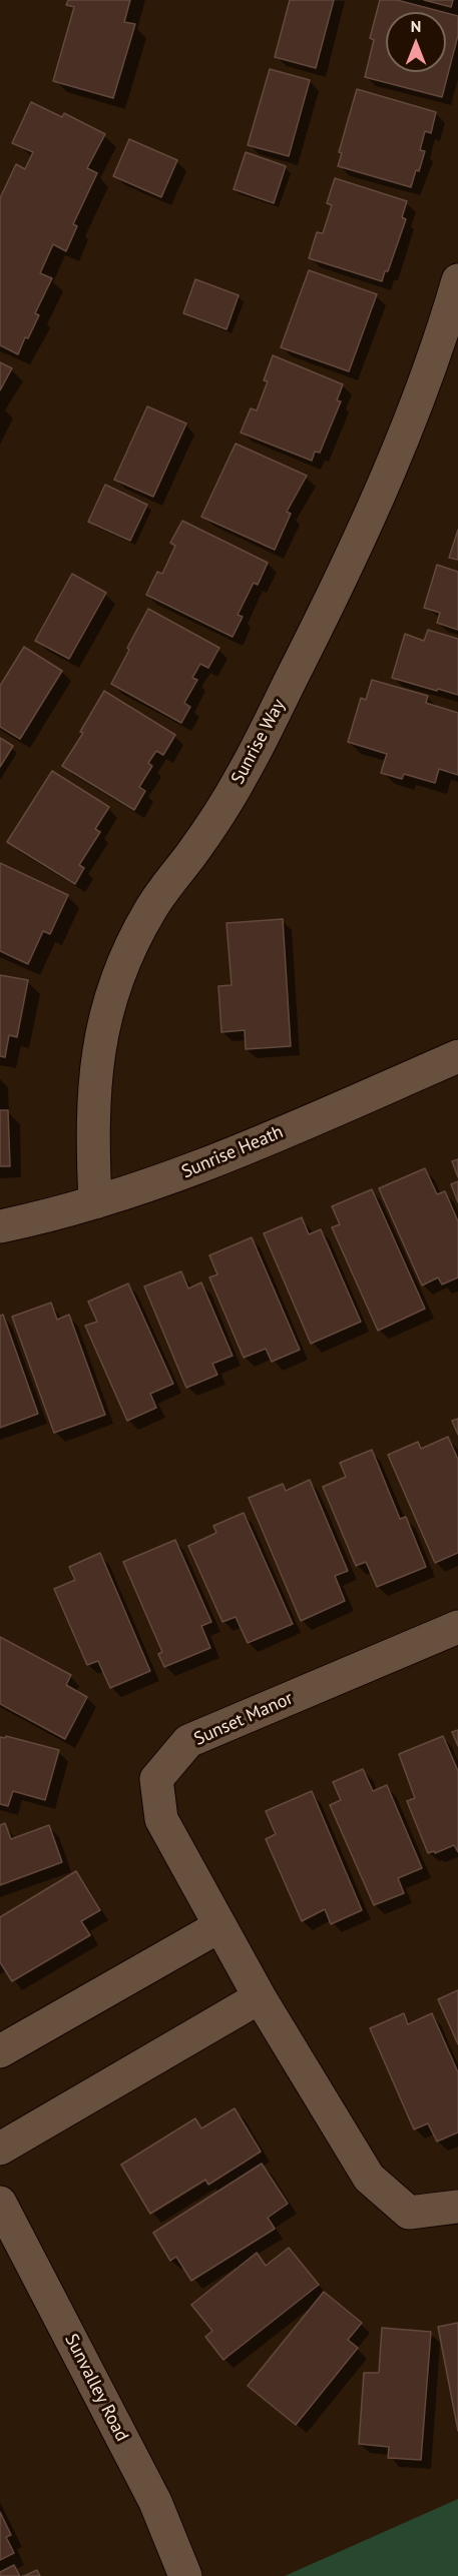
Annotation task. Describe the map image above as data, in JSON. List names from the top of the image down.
{
  "streets": {
    "street": [
      "Sunrise Way",
      "Sunrise Heath",
      "Sunset Manor",
      "Sunvalley Road"
    ]
  },
  "crossings": [
    ["Sunrise Way", "Sunrise Heath"]
  ],
  "north": "top"
}
